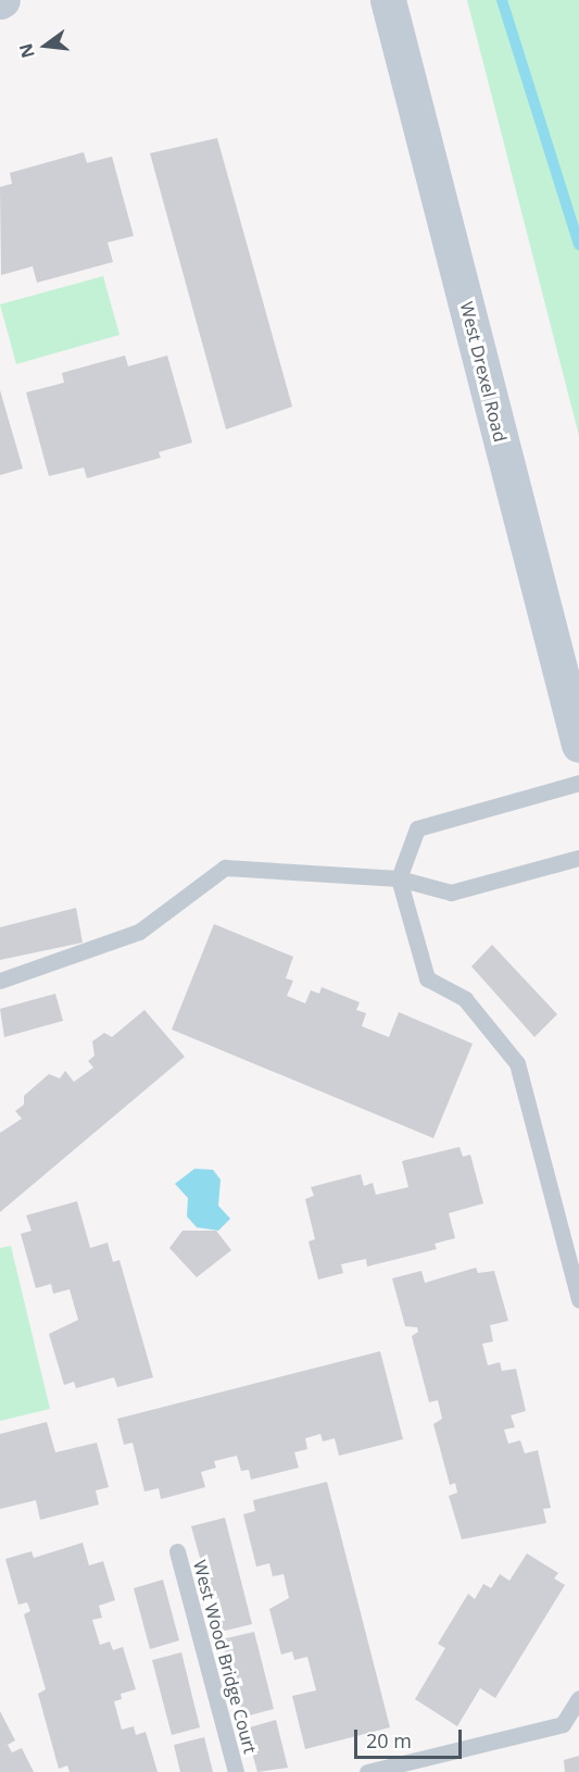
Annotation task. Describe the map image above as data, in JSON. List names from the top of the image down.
{
  "streets": {
    "street": ["West Drexel Road"],
    "lane": ["West Wood Bridge Court"]
  },
  "scale_bar": "20 m",
  "north": "left"
}
